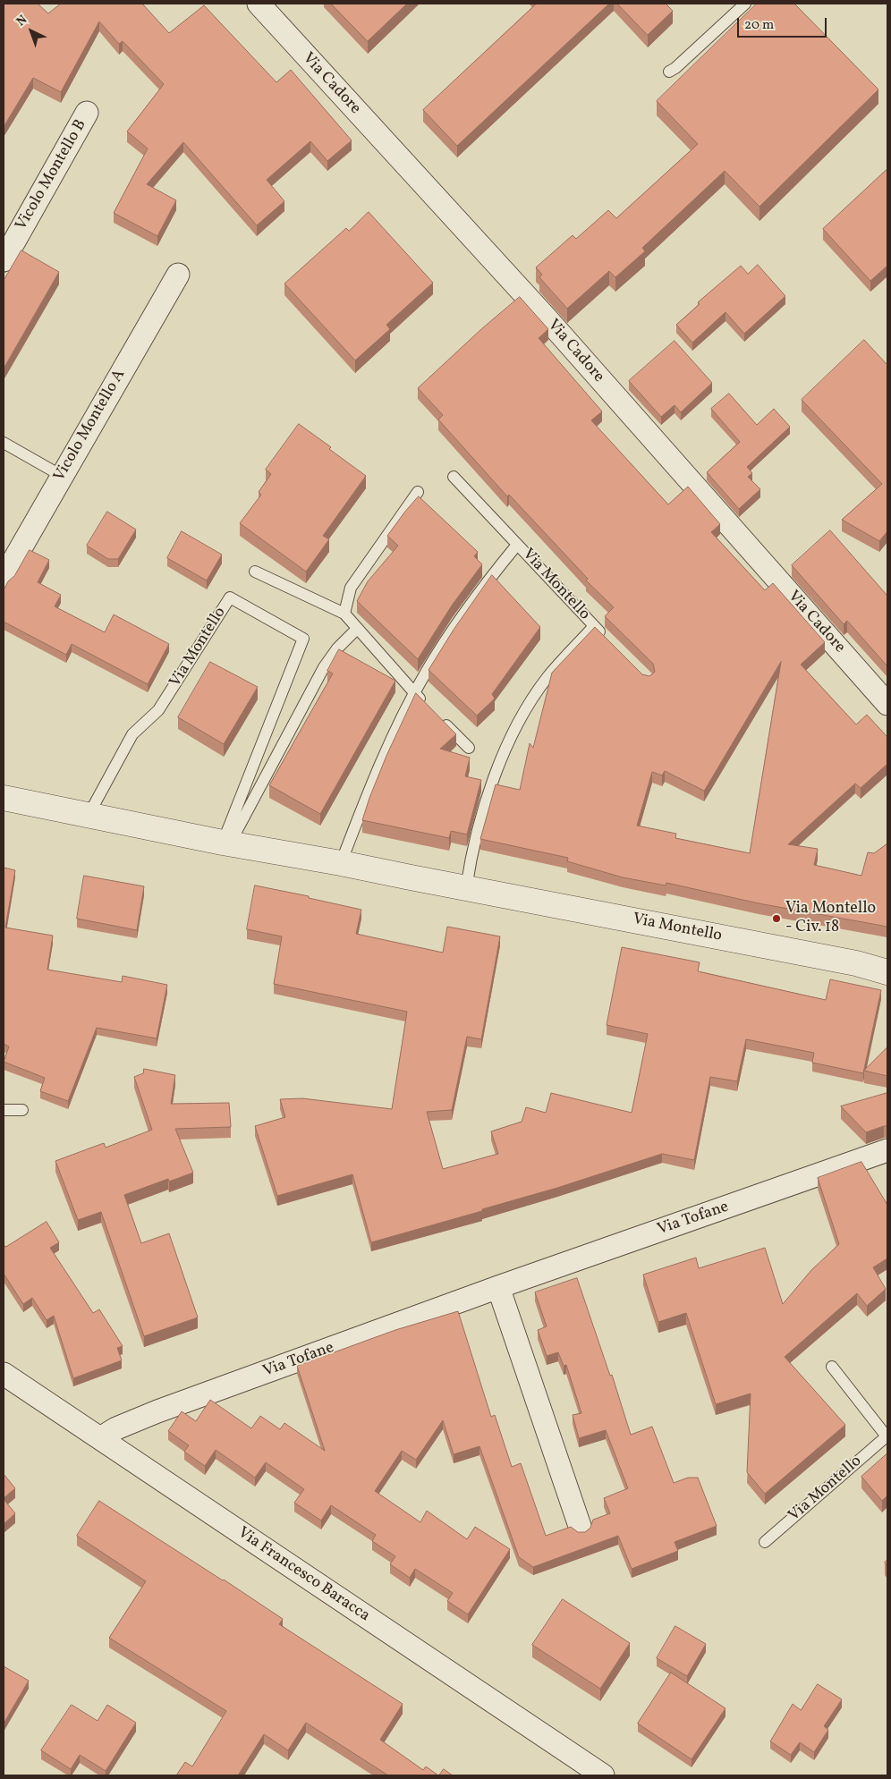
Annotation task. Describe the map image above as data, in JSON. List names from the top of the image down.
{
  "streets": {
    "street": [
      "Via Cadore",
      "Vicolo Montello B",
      "Vicolo Montello A",
      "Via Montello",
      "Via Tofane",
      "Via Francesco Baracca"
    ]
  },
  "crossings": [
    ["Via Tofane", "Via Francesco Baracca"]
  ],
  "places": ["Via Montello - Civ. 18"],
  "scale_bar": "20 m",
  "north": "top left"
}
